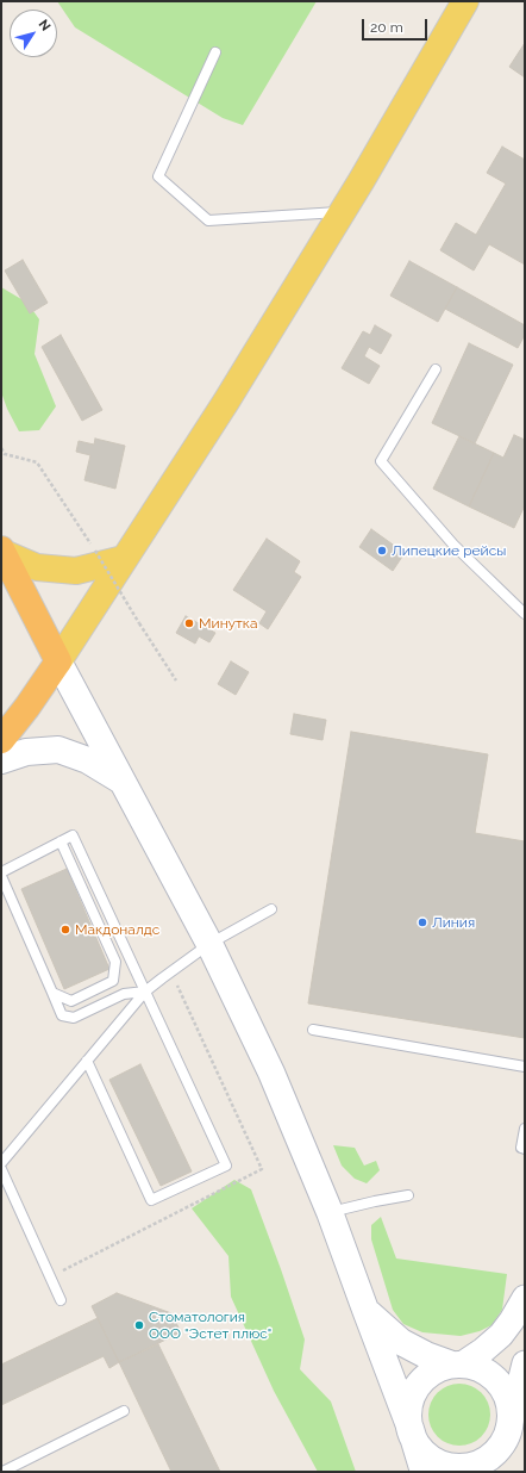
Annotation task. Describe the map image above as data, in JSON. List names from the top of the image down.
{
  "places": [
    "Липецкие рейсы",
    "Минутка",
    "Линия",
    "Макдоналдс",
    "Стоматология ООО \"Эстет плюс\""
  ],
  "scale_bar": "20 m",
  "north": "top right"
}
